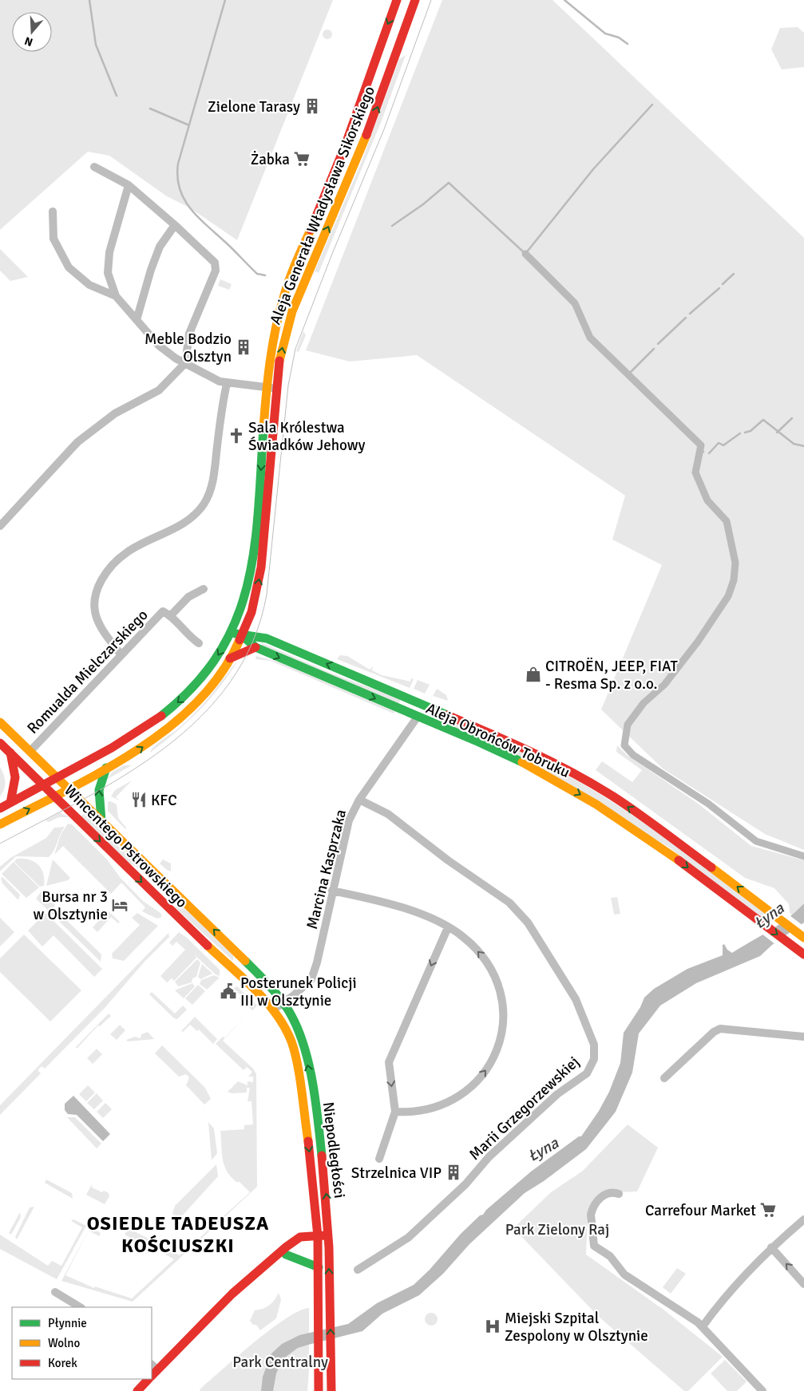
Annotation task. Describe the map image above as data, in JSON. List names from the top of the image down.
{
  "streets": {
    "main road": [
      "Aleja Generała Władysława Sikorskiego",
      "Aleja Obrońców Tobruku",
      "Wincentego Pstrowskiego",
      "Niepodległości"
    ],
    "street": ["Romualda Mielczarskiego", "Marcina Kasprzaka", "Marii Grzegorzewskiej"]
  },
  "crossings": [
    ["Aleja Generała Władysława Sikorskiego", "Aleja Obrońców Tobruku"],
    ["Aleja Generała Władysława Sikorskiego", "Wincentego Pstrowskiego"],
    ["Romualda Mielczarskiego", "Wincentego Pstrowskiego"],
    ["Aleja Obrońców Tobruku", "Marcina Kasprzaka"],
    ["Wincentego Pstrowskiego", "Marcina Kasprzaka"],
    ["Wincentego Pstrowskiego", "Niepodległości"],
    ["Marcina Kasprzaka", "Marii Grzegorzewskiej"],
    ["Marcina Kasprzaka", "Niepodległości"]
  ],
  "districts": ["OSIEDLE TADEUSZA KOŚCIUSZKI"],
  "water": ["Łyna"],
  "parks": ["Park Zielony Raj", "Park Centralny"],
  "places": {
    "building": ["Zielone Tarasy", "Meble Bodzio Olsztyn", "Strzelnica VIP"],
    "supermarket": ["Żabka", "Carrefour Market"],
    "church": ["Sala Królestwa Świadków Jehowy"],
    "shop": ["CITROËN, JEEP, FIAT - Resma Sp. z o.o."],
    "restaurant": ["KFC"],
    "hotel": ["Bursa nr 3 w Olsztynie"],
    "public building": ["Posterunek Policji III w Olsztynie"],
    "hospital": ["Miejski Szpital Zespolony w Olsztynie"]
  },
  "legend": ["Płynnie", "Wolno", "Korek"],
  "north": "bottom"
}
